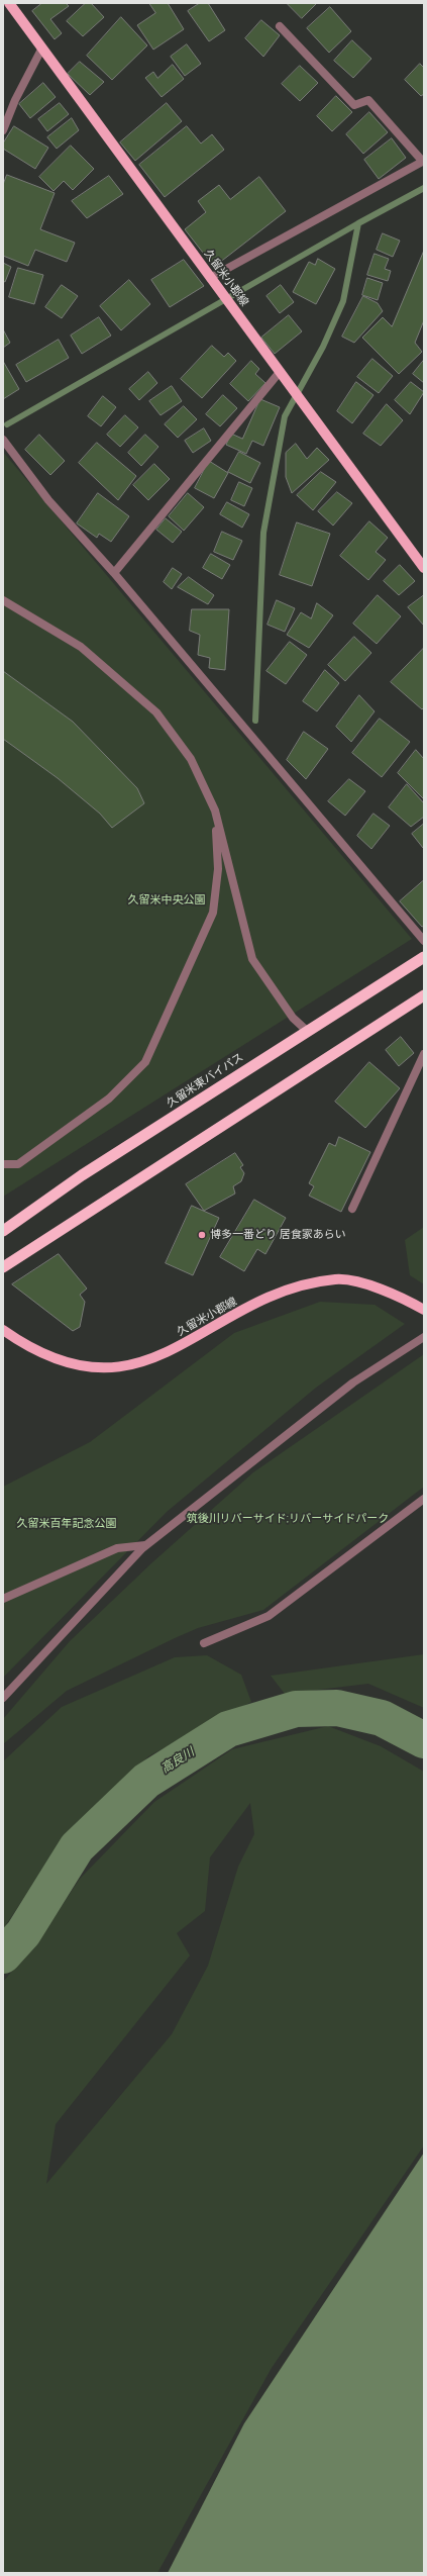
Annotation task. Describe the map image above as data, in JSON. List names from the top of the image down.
{
  "streets": {
    "highway": ["久留米東バイパス"],
    "main road": ["久留米小郡線"]
  },
  "water": ["高良川"],
  "parks": ["久留米中央公園", "筑後川リバーサイド;リバーサイドパーク", "久留米百年記念公園"],
  "places": ["博多一番どり 居食家あらい"]
}
